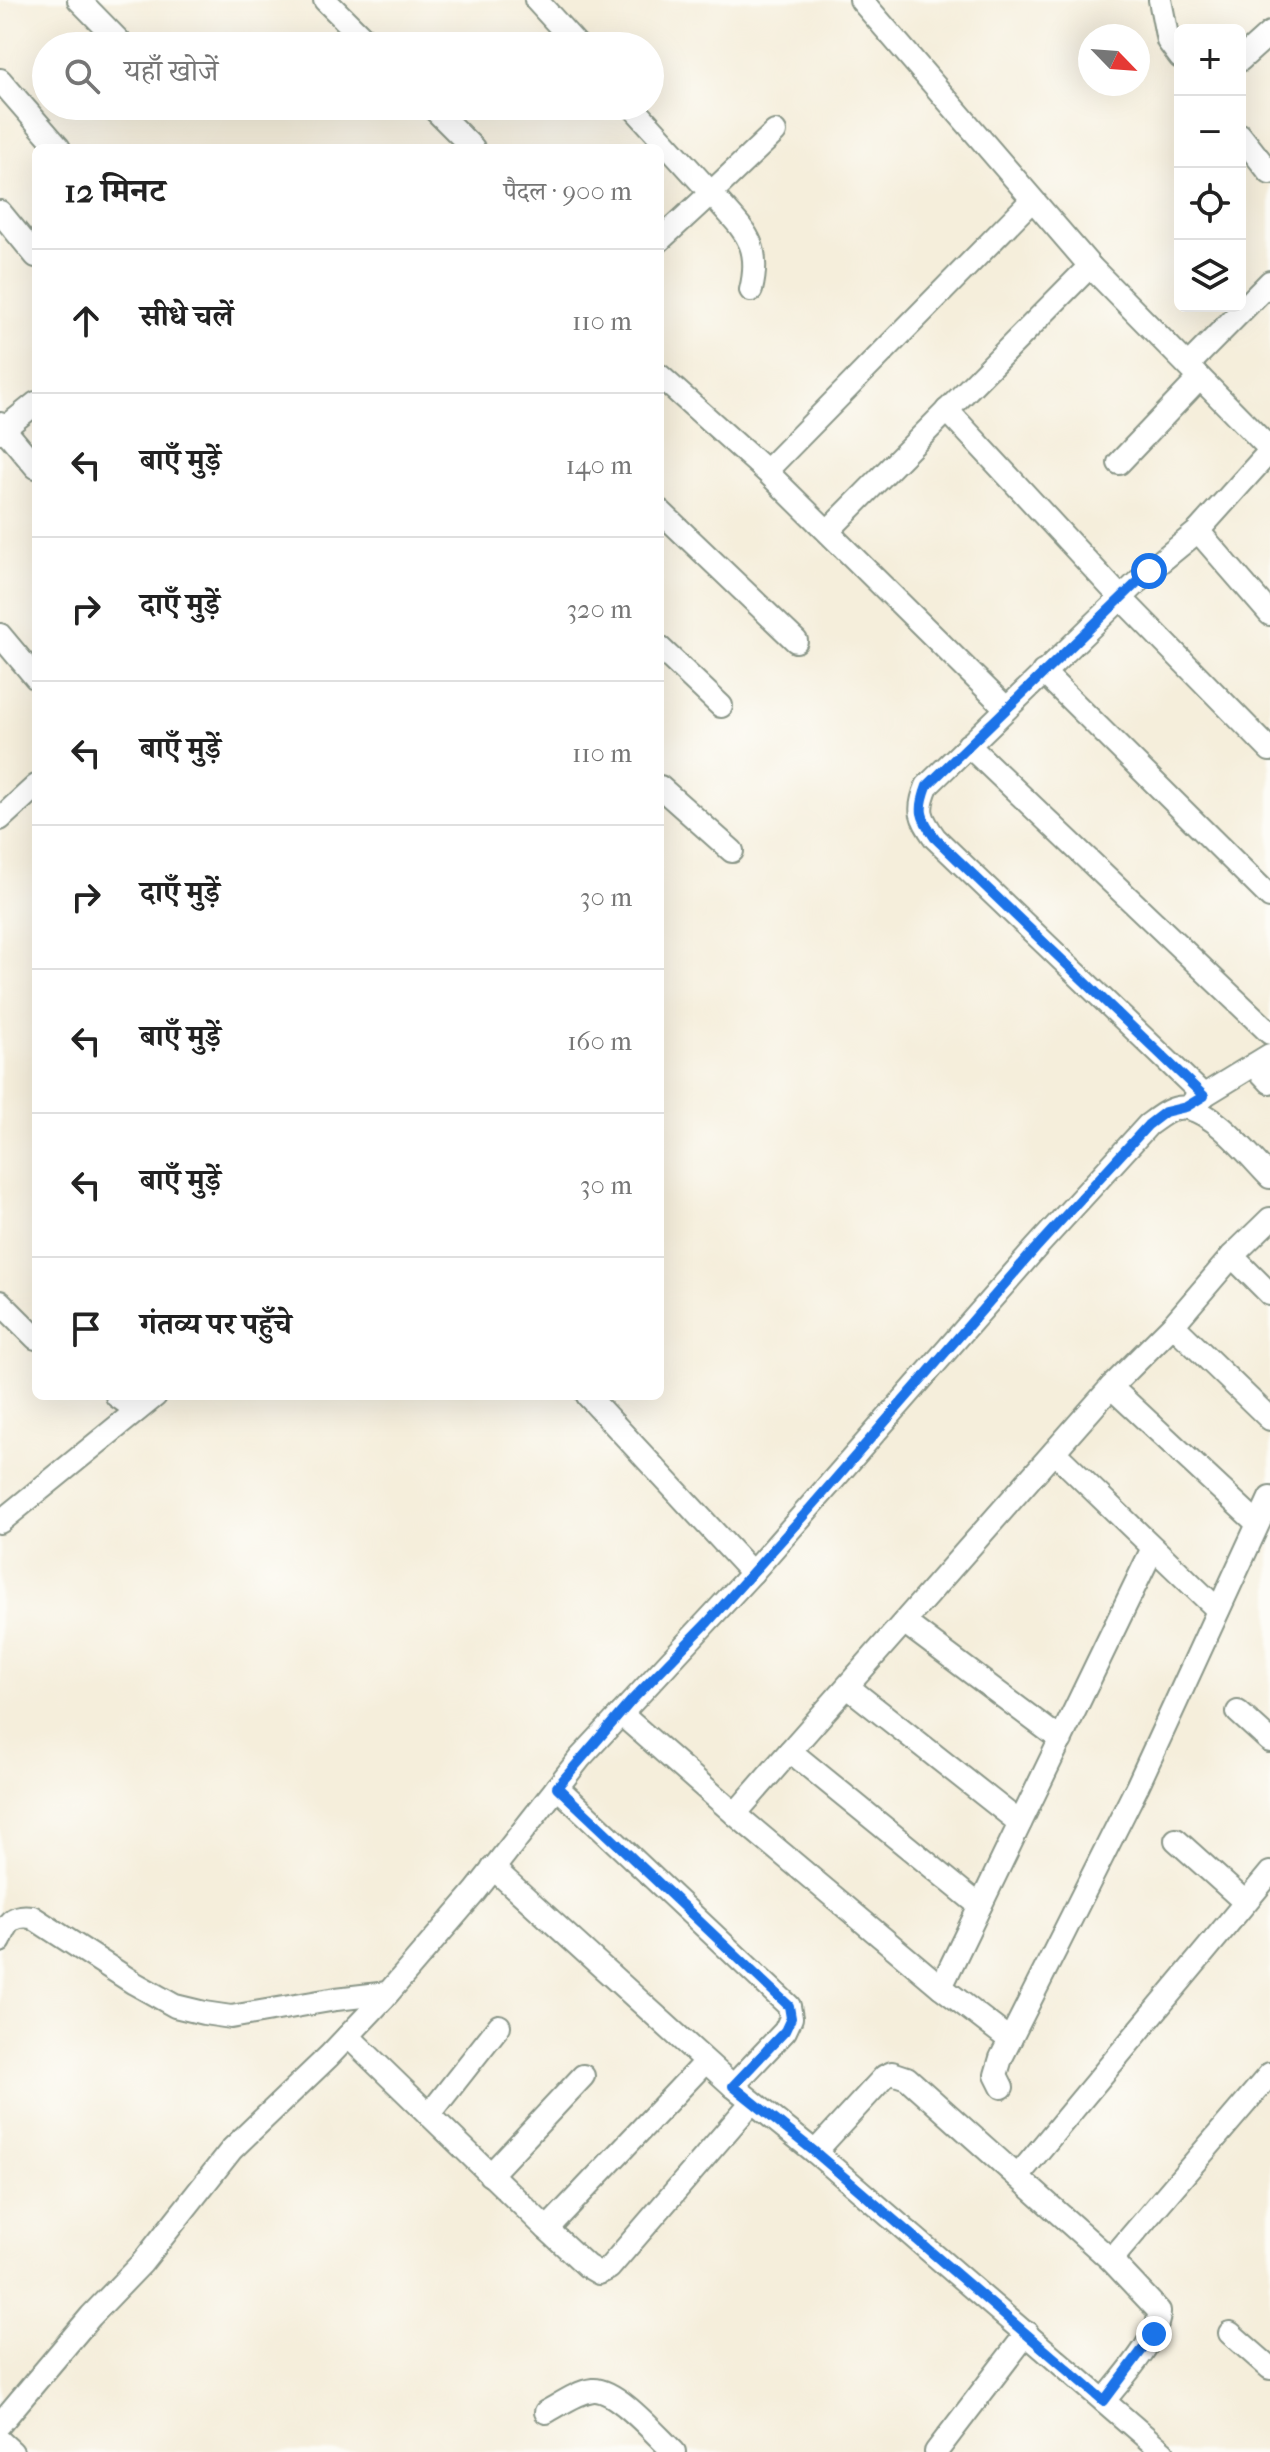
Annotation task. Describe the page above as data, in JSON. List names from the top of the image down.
{
  "north": "bottom right",
  "page": {
    "map_buttons": ["+", "−"],
    "search": "यहाँ खोजें",
    "heading": ["12 मिनट", "पैदल · 900 m"],
    "list": [
      ["सीधे चलें", "110 m"],
      ["बाएँ मुड़ें", "140 m"],
      ["दाएँ मुड़ें", "320 m"],
      ["बाएँ मुड़ें", "110 m"],
      ["दाएँ मुड़ें", "30 m"],
      ["बाएँ मुड़ें", "160 m"],
      ["बाएँ मुड़ें", "30 m"],
      "गंतव्य पर पहुँचे"
    ]
  }
}
